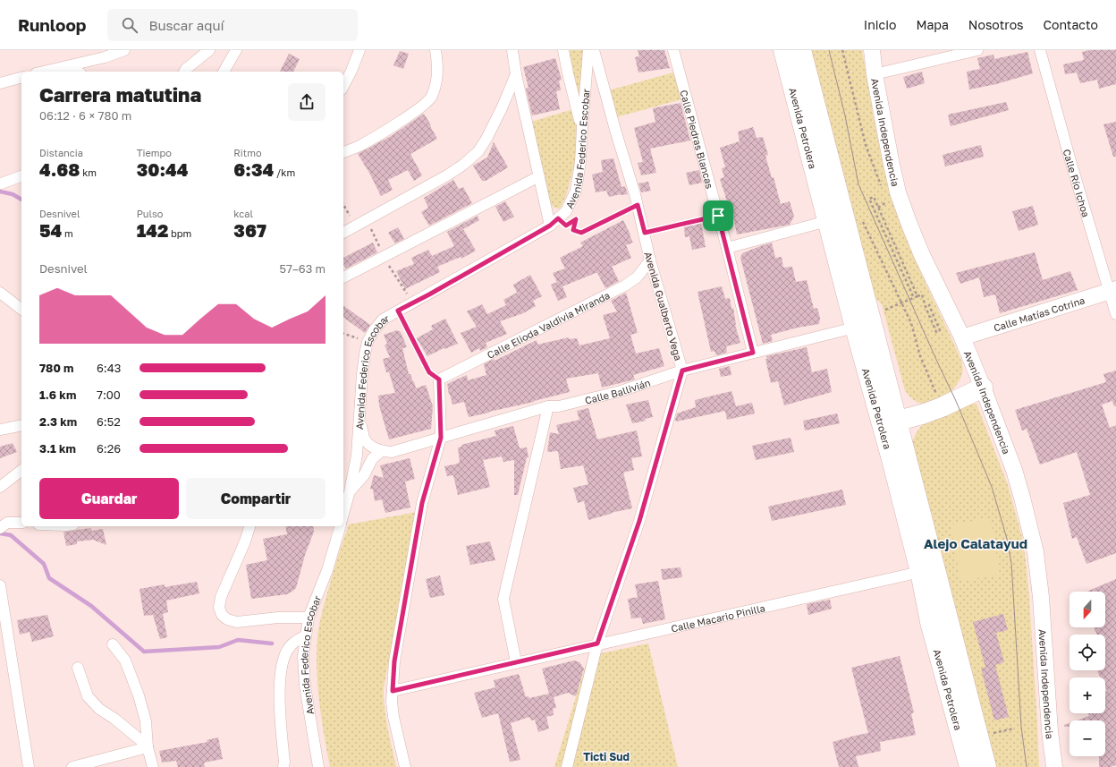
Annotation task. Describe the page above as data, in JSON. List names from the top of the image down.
{
  "streets": {
    "highway": ["Avenida Petrolera"],
    "street": [
      "Avenida Independencia",
      "Calle Piedras Blancas",
      "Avenida Federico Escobar",
      "Calle Río Ichoa",
      "Avenida Gualberto Vega",
      "Calle Matías Cotrina",
      "Calle Elioda Valdivia Miranda",
      "Calle Ballivián",
      "Calle Macario Pinilla"
    ]
  },
  "crossings": [
    ["Avenida Petrolera", "Calle Ballivián"],
    ["Avenida Petrolera", "Calle Macario Pinilla"],
    ["Avenida Independencia", "Calle Matías Cotrina"],
    ["Calle Piedras Blancas", "Calle Ballivián"],
    ["Calle Río Ichoa", "Calle Matías Cotrina"],
    ["Avenida Gualberto Vega", "Calle Elioda Valdivia Miranda"],
    ["Avenida Gualberto Vega", "Calle Ballivián"],
    ["Avenida Gualberto Vega", "Calle Macario Pinilla"]
  ],
  "districts": ["Alejo Calatayud", "Ticti Sud"],
  "north": "bottom",
  "page": {
    "header": "Runloop",
    "search": "Buscar aquí",
    "nav": [
      "Inicio",
      "Mapa",
      "Nosotros",
      "Contacto"
    ],
    "heading": ["Carrera matutina", "06:12 · 6 × 780 m"],
    "stats": [
      ["Distancia", "4.68 km"],
      ["Tiempo", "30:44"],
      ["Ritmo", "6:34 /km"],
      ["Desnivel", "54 m"],
      ["Pulso", "142 bpm"],
      ["kcal", "367"]
    ],
    "chart": ["Desnivel", "57–63 m"],
    "list": [
      {
        "name": "780 m",
        "note": "6:43"
      },
      {
        "name": "1.6 km",
        "note": "7:00"
      },
      {
        "name": "2.3 km",
        "note": "6:52"
      },
      {
        "name": "3.1 km",
        "note": "6:26"
      }
    ],
    "buttons": ["Guardar", "Compartir"],
    "map_buttons": ["+", "−"]
  }
}
